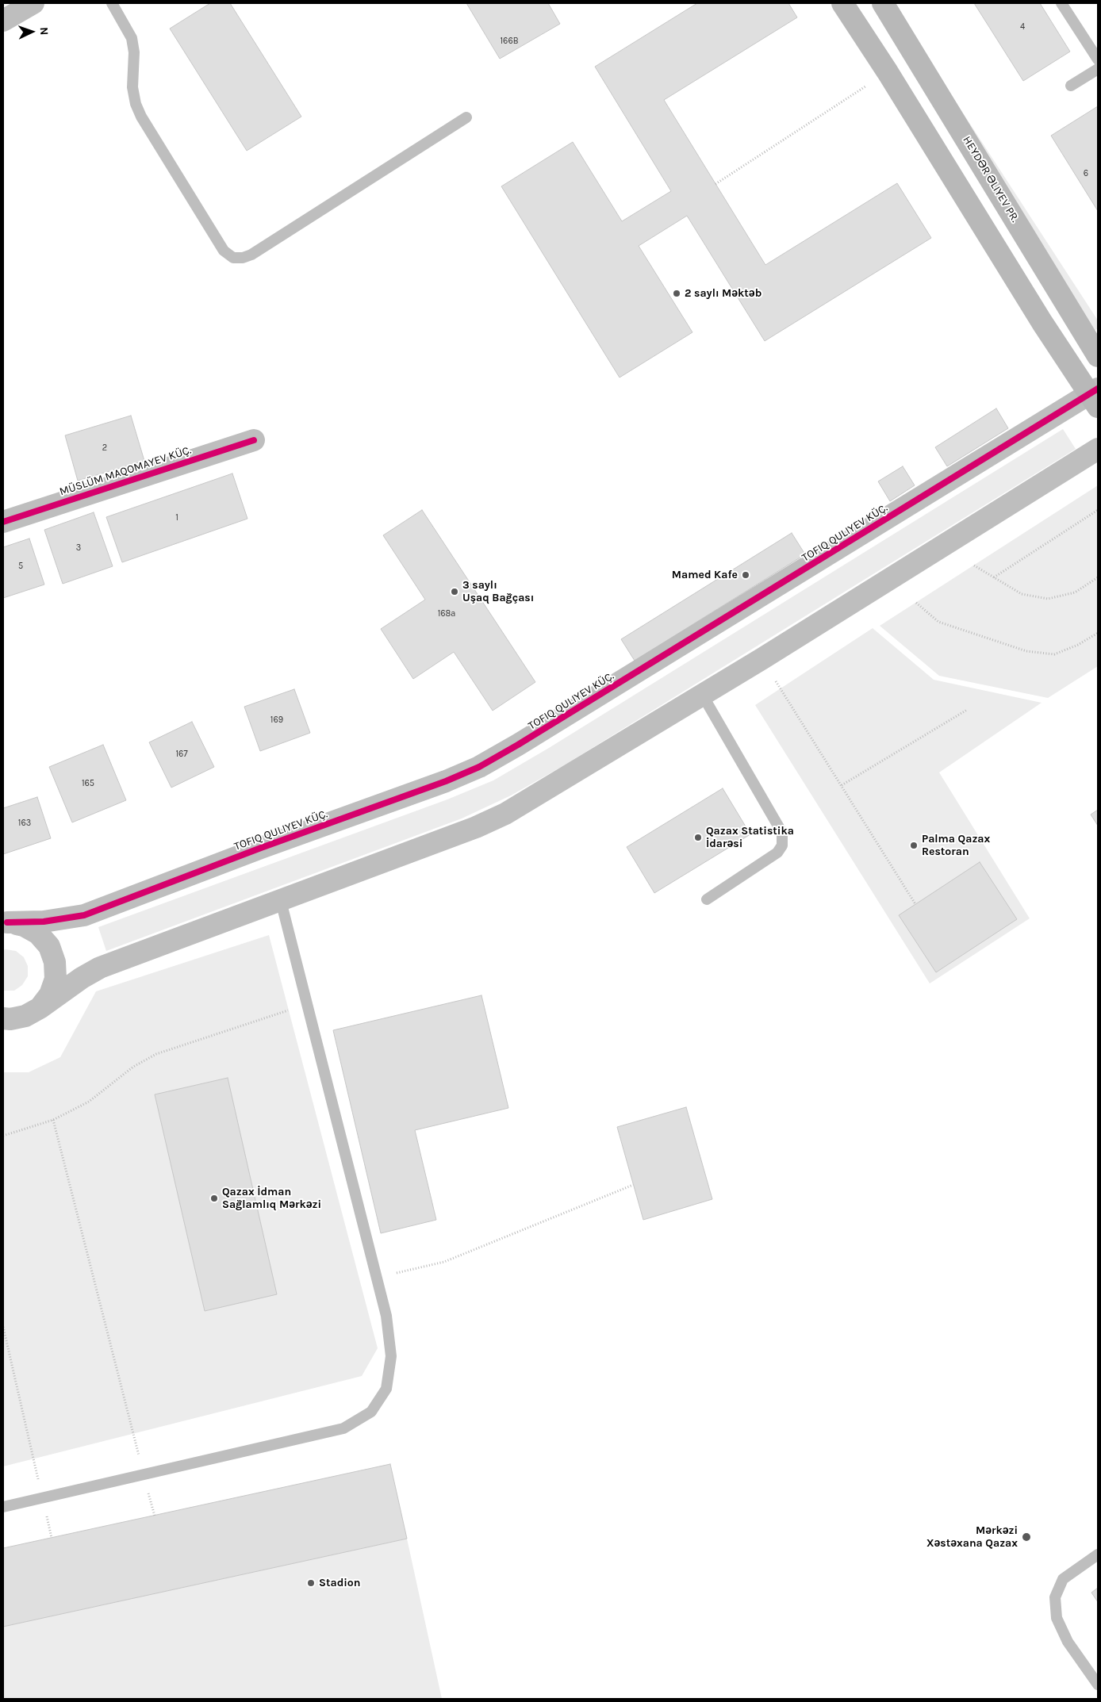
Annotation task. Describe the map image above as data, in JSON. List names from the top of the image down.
{
  "streets": {
    "main road": ["HEYDƏR ƏLIYEV PR."],
    "street": ["MÜSLÜM MAQOMAYEV KÜÇ.", "TOFIQ QULIYEV KÜÇ."]
  },
  "places": [
    "2 saylı Məktəb",
    "Mamed Kafe",
    "3 saylı Uşaq Bağçası",
    "Qazax Statistika İdarəsi",
    "Palma Qazax Restoran",
    "Qazax İdman Sağlamlıq Mərkəzi",
    "Mərkəzi Xəstəxana Qazax",
    "Stadion"
  ],
  "house_numbers": [
    "4",
    "166B",
    "6",
    "2",
    "1",
    "3",
    "5",
    "168a",
    "169",
    "167",
    "165",
    "163"
  ],
  "north": "right"
}
